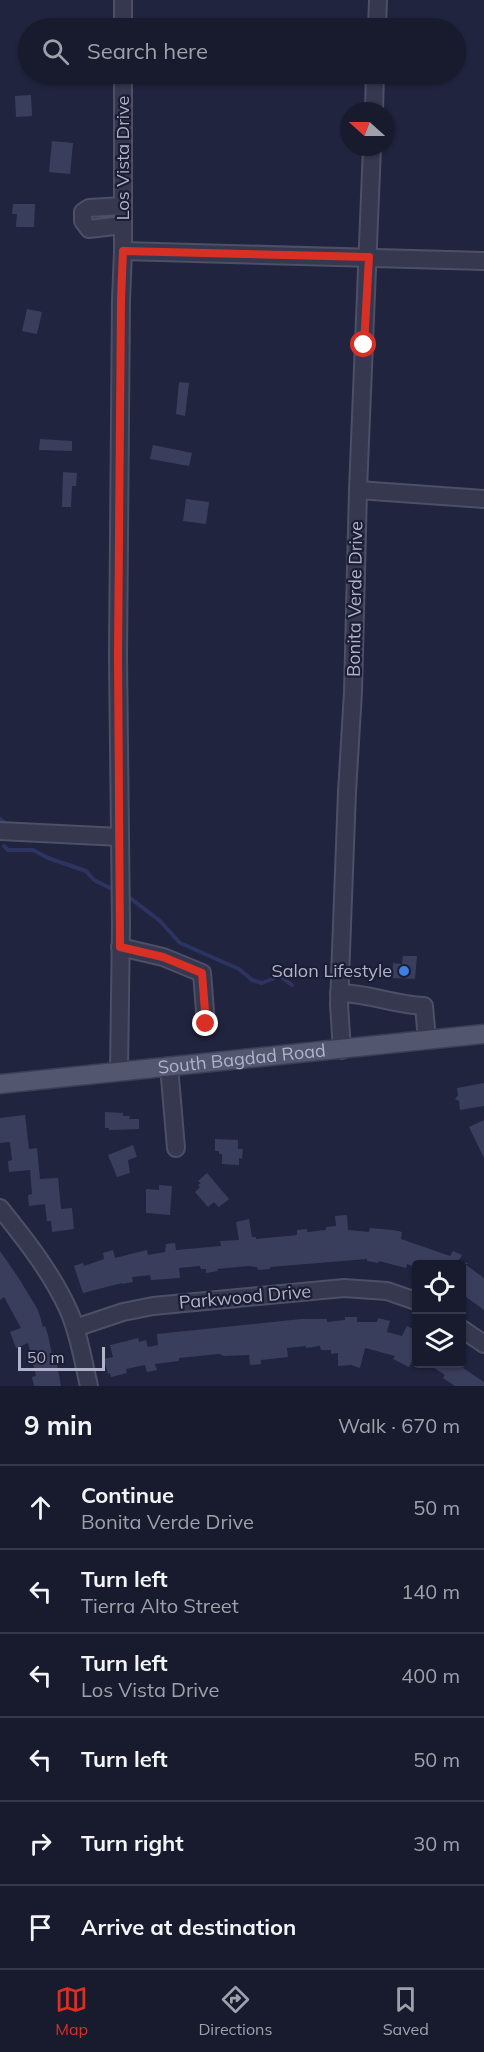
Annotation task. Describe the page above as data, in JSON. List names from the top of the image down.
{
  "streets": {
    "main road": ["South Bagdad Road"],
    "street": ["Los Vista Drive", "Bonita Verde Drive", "Parkwood Drive"]
  },
  "crossings": [
    ["Los Vista Drive", "South Bagdad Road"],
    ["Bonita Verde Drive", "South Bagdad Road"]
  ],
  "places": ["Salon Lifestyle"],
  "scale_bar": "50 m",
  "north": "left",
  "page": {
    "search": "Search here",
    "scale": "50 m",
    "heading": ["9 min", "Walk · 670 m"],
    "list": [
      ["Continue", "Bonita Verde Drive", "50 m"],
      ["Turn left", "Tierra Alto Street", "140 m"],
      ["Turn left", "Los Vista Drive", "400 m"],
      ["Turn left", "50 m"],
      ["Turn right", "30 m"],
      "Arrive at destination"
    ],
    "nav": ["Map", "Directions", "Saved"]
  }
}
